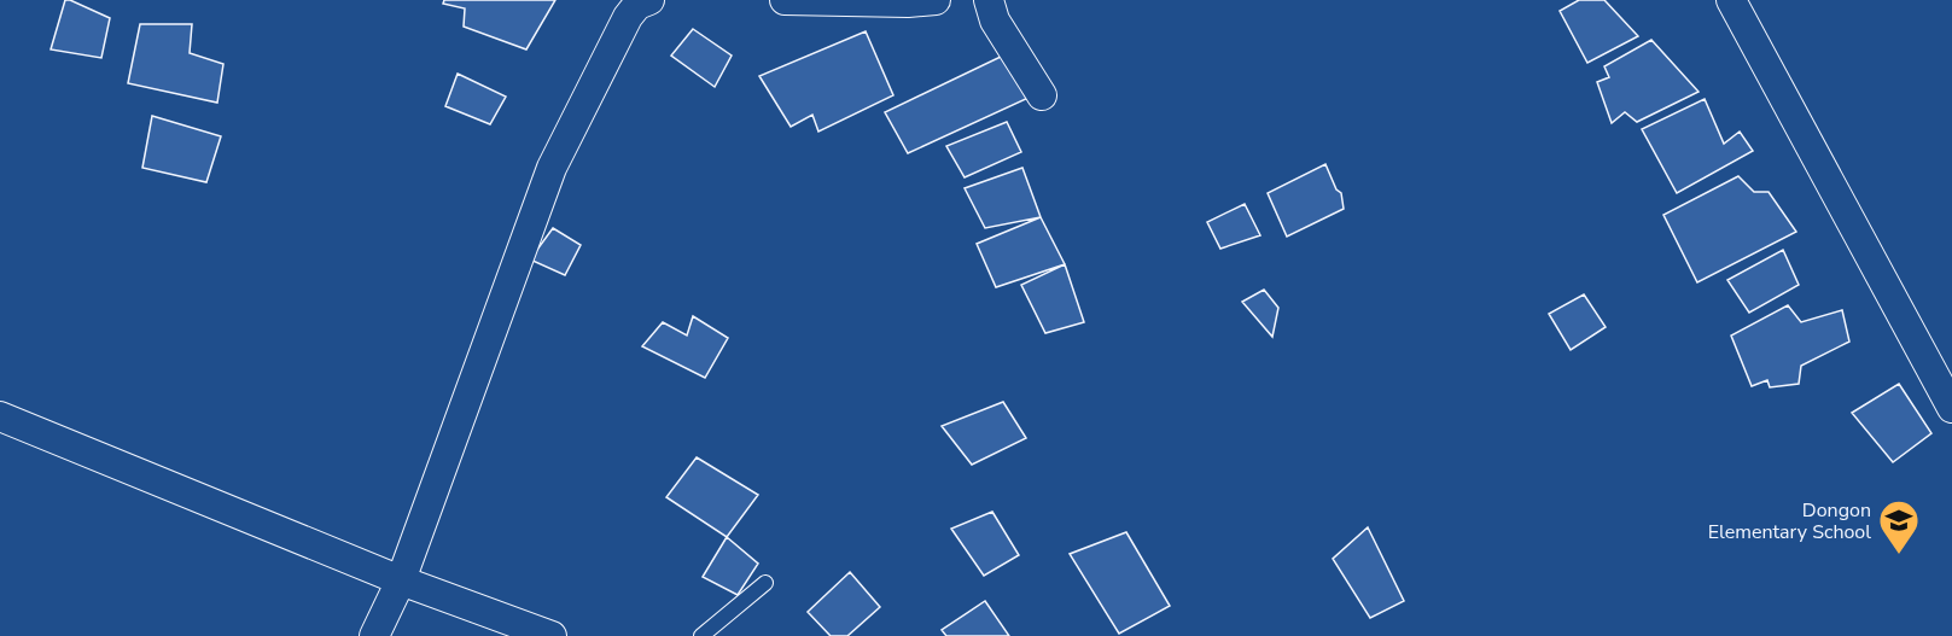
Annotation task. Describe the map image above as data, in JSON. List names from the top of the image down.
{
  "places": {
    "school or university": ["Dongon Elementary School"]
  }
}
